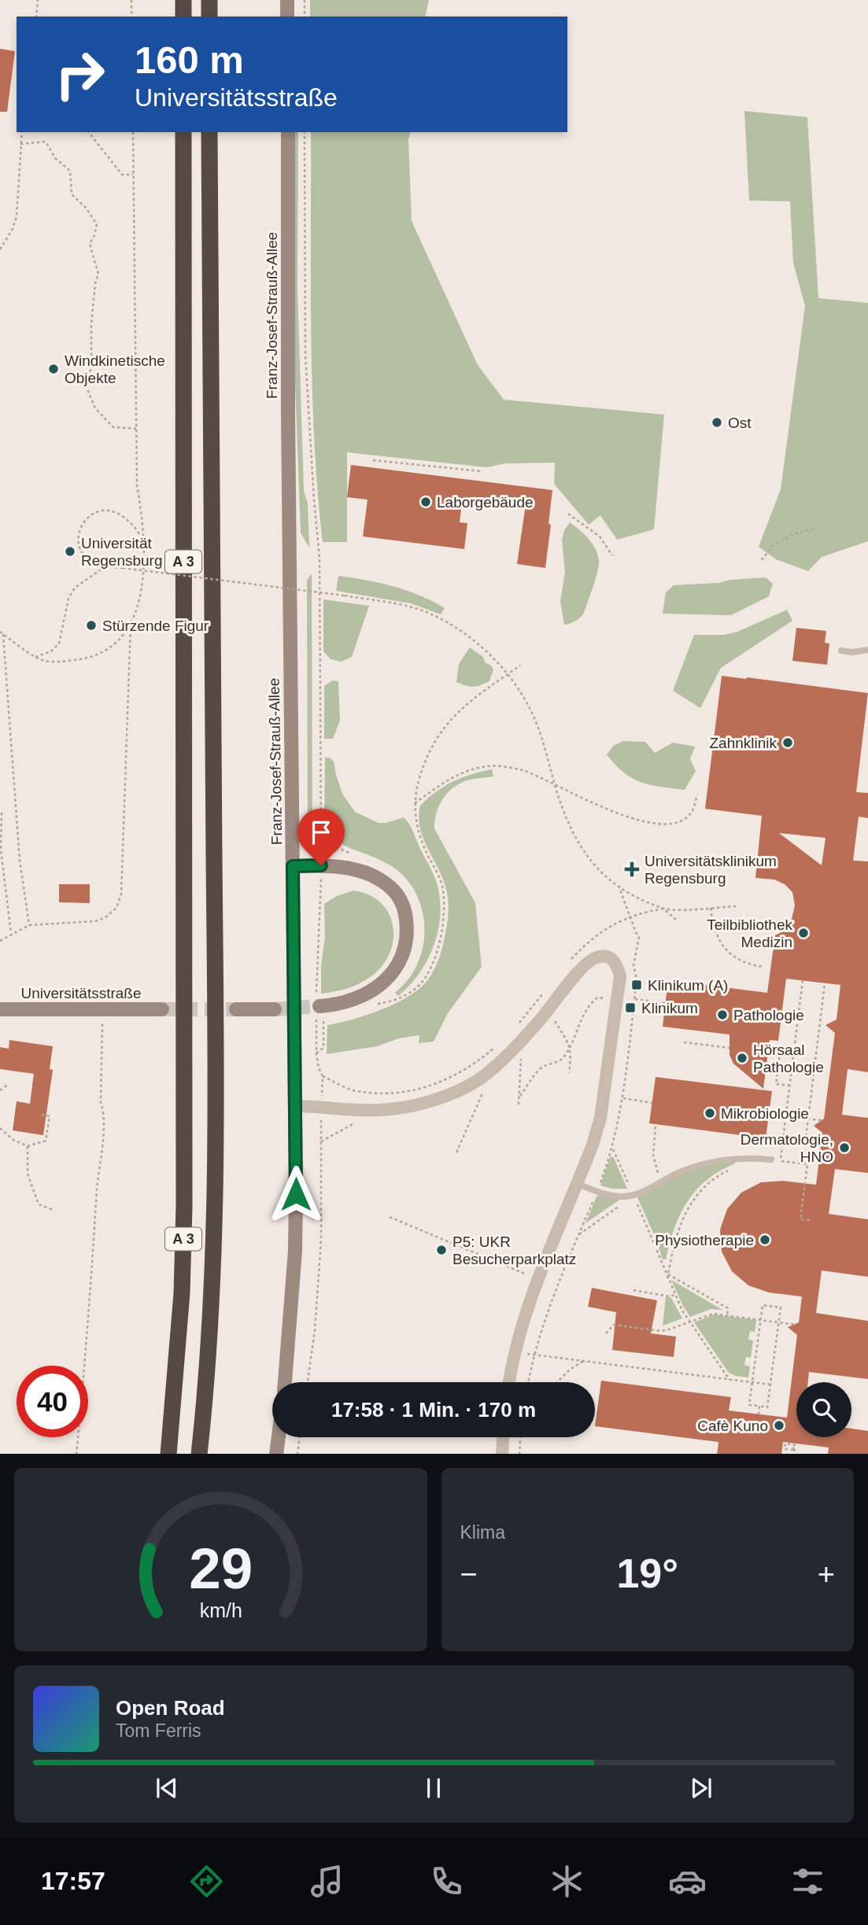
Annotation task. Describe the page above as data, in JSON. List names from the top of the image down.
{
  "streets": {
    "highway": ["A 3"],
    "street": ["Franz-Josef-Strauß-Allee", "Universitätsstraße"]
  },
  "places": {
    "other": [
      "Windkinetische Objekte",
      "Ost",
      "Laborgebäude",
      "Universität Regensburg",
      "Stürzende Figur",
      "Zahnklinik",
      "Teilbibliothek Medizin",
      "Pathologie",
      "Hörsaal Pathologie",
      "Mikrobiologie",
      "Dermatologie, HNO",
      "Physiotherapie",
      "P5: UKR Besucherparkplatz",
      "Cafè Kuno"
    ],
    "health": ["Universitätsklinikum Regensburg"],
    "transit": ["Klinikum (A)", "Klinikum"]
  },
  "page": {
    "turn": ["160 m", "Universitätsstraße"],
    "limit": "40",
    "trip": "17:58 · 1 Min. · 170 m",
    "tile": "Klima",
    "heat": ["−", "19°", "+"],
    "song": ["Open Road", "Tom Ferris"],
    "tabs": "17:57",
    "gauge": ["29", "km/h"]
  }
}
